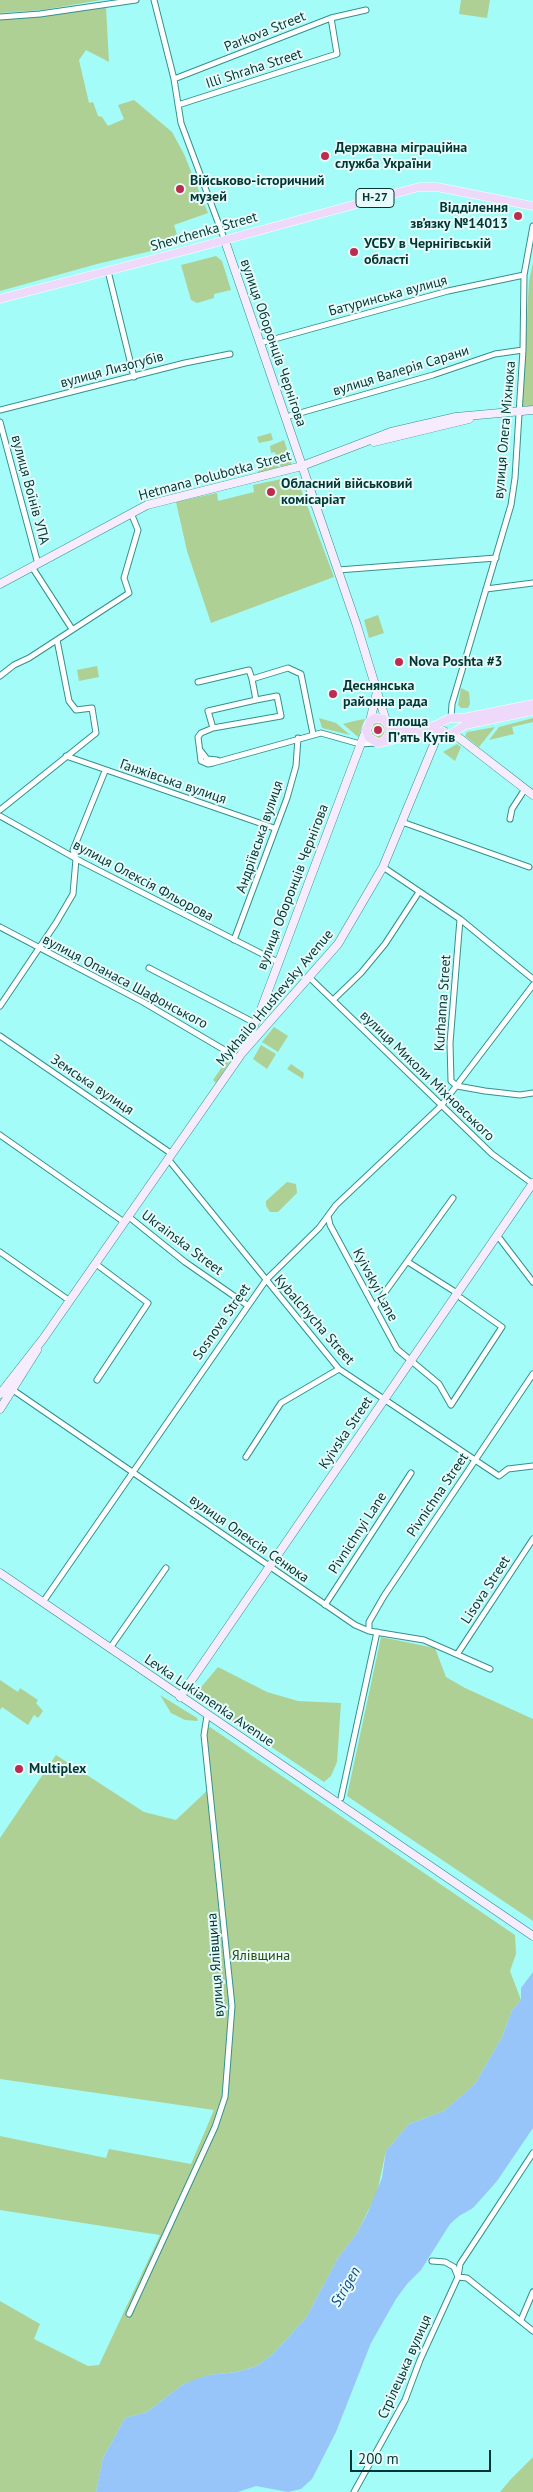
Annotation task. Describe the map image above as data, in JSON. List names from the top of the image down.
{
  "streets": {
    "main road": [
      "Н-27",
      "Shevchenka Street",
      "вулиця Оборонців Чернігова",
      "Hetmana Polubotka Street",
      "Mykhailo Hrushevsky Avenue",
      "Kyivska Street",
      "Levka Lukianenka Avenue"
    ],
    "street": [
      "Parkova Street",
      "Illi Shraha Street",
      "Батуринська вулиця",
      "вулиця Лизогубів",
      "вулиця Валерія Сарани",
      "вулиця Олега Міхнюка",
      "вулиця Воїнів УПА",
      "Ганжівська вулиця",
      "Андріївська вулиця",
      "вулиця Олексія Фльорова",
      "вулиця Опанаса Шафонського",
      "Kurhanna Street",
      "вулиця Миколи Міхновського",
      "Земська вулиця",
      "Ukrainska Street",
      "Kyivskyi Lane",
      "Kybalchycha Street",
      "Sosnova Street",
      "Pivnichna Street",
      "Pivnichnyi Lane",
      "вулиця Олексія Сенюка",
      "Lisova Street",
      "вулиця Ялівщина",
      "Стрілецька вулиця"
    ]
  },
  "crossings": [
    ["Parkova Street", "Illi Shraha Street"],
    ["Parkova Street", "вулиця Оборонців Чернігова"],
    ["Illi Shraha Street", "вулиця Оборонців Чернігова"],
    ["Shevchenka Street", "вулиця Оборонців Чернігова"],
    ["Батуринська вулиця", "вулиця Оборонців Чернігова"],
    ["Батуринська вулиця", "вулиця Олега Міхнюка"],
    ["вулиця Оборонців Чернігова", "вулиця Валерія Сарани"],
    ["вулиця Оборонців Чернігова", "Hetmana Polubotka Street"],
    ["вулиця Оборонців Чернігова", "вулиця Олексія Фльорова"],
    ["вулиця Оборонців Чернігова", "вулиця Опанаса Шафонського"],
    ["вулиця Оборонців Чернігова", "Mykhailo Hrushevsky Avenue"],
    ["вулиця Валерія Сарани", "вулиця Олега Міхнюка"],
    ["вулиця Олега Міхнюка", "Hetmana Polubotka Street"],
    ["Hetmana Polubotka Street", "вулиця Воїнів УПА"],
    ["Ганжівська вулиця", "Андріївська вулиця"],
    ["Андріївська вулиця", "вулиця Олексія Фльорова"],
    ["вулиця Опанаса Шафонського", "Mykhailo Hrushevsky Avenue"],
    ["Mykhailo Hrushevsky Avenue", "вулиця Миколи Міхновського"],
    ["Mykhailo Hrushevsky Avenue", "Земська вулиця"],
    ["Mykhailo Hrushevsky Avenue", "Ukrainska Street"],
    ["Mykhailo Hrushevsky Avenue", "Kybalchycha Street"],
    ["Mykhailo Hrushevsky Avenue", "вулиця Олексія Сенюка"],
    ["Kurhanna Street", "Sosnova Street"],
    ["вулиця Миколи Міхновського", "Sosnova Street"],
    ["вулиця Миколи Міхновського", "Kyivska Street"],
    ["Земська вулиця", "Kybalchycha Street"],
    ["Ukrainska Street", "Sosnova Street"],
    ["Kyivskyi Lane", "Sosnova Street"],
    ["Kyivskyi Lane", "Kyivska Street"],
    ["Kybalchycha Street", "Sosnova Street"],
    ["Kybalchycha Street", "Kyivska Street"],
    ["Kybalchycha Street", "Pivnichna Street"],
    ["Sosnova Street", "вулиця Олексія Сенюка"],
    ["Sosnova Street", "Levka Lukianenka Avenue"],
    ["Kyivska Street", "вулиця Олексія Сенюка"],
    ["Kyivska Street", "Levka Lukianenka Avenue"],
    ["Pivnichna Street", "вулиця Олексія Сенюка"],
    ["Pivnichnyi Lane", "вулиця Олексія Сенюка"],
    ["вулиця Олексія Сенюка", "Lisova Street"],
    ["Levka Lukianenka Avenue", "вулиця Ялівщина"]
  ],
  "water": ["Strigen"],
  "parks": ["Ялівщина"],
  "places": [
    "Державна міграційна служба України",
    "Військово-історичний музей",
    "Відділення зв’язку №14013",
    "УСБУ в Чернігівській області",
    "Обласний військовий комісаріат",
    "Nova Poshta #3",
    "Деснянська районна рада",
    "площа Пʼять Кутів",
    "Multiplex"
  ],
  "scale_bar": "200 m"
}
